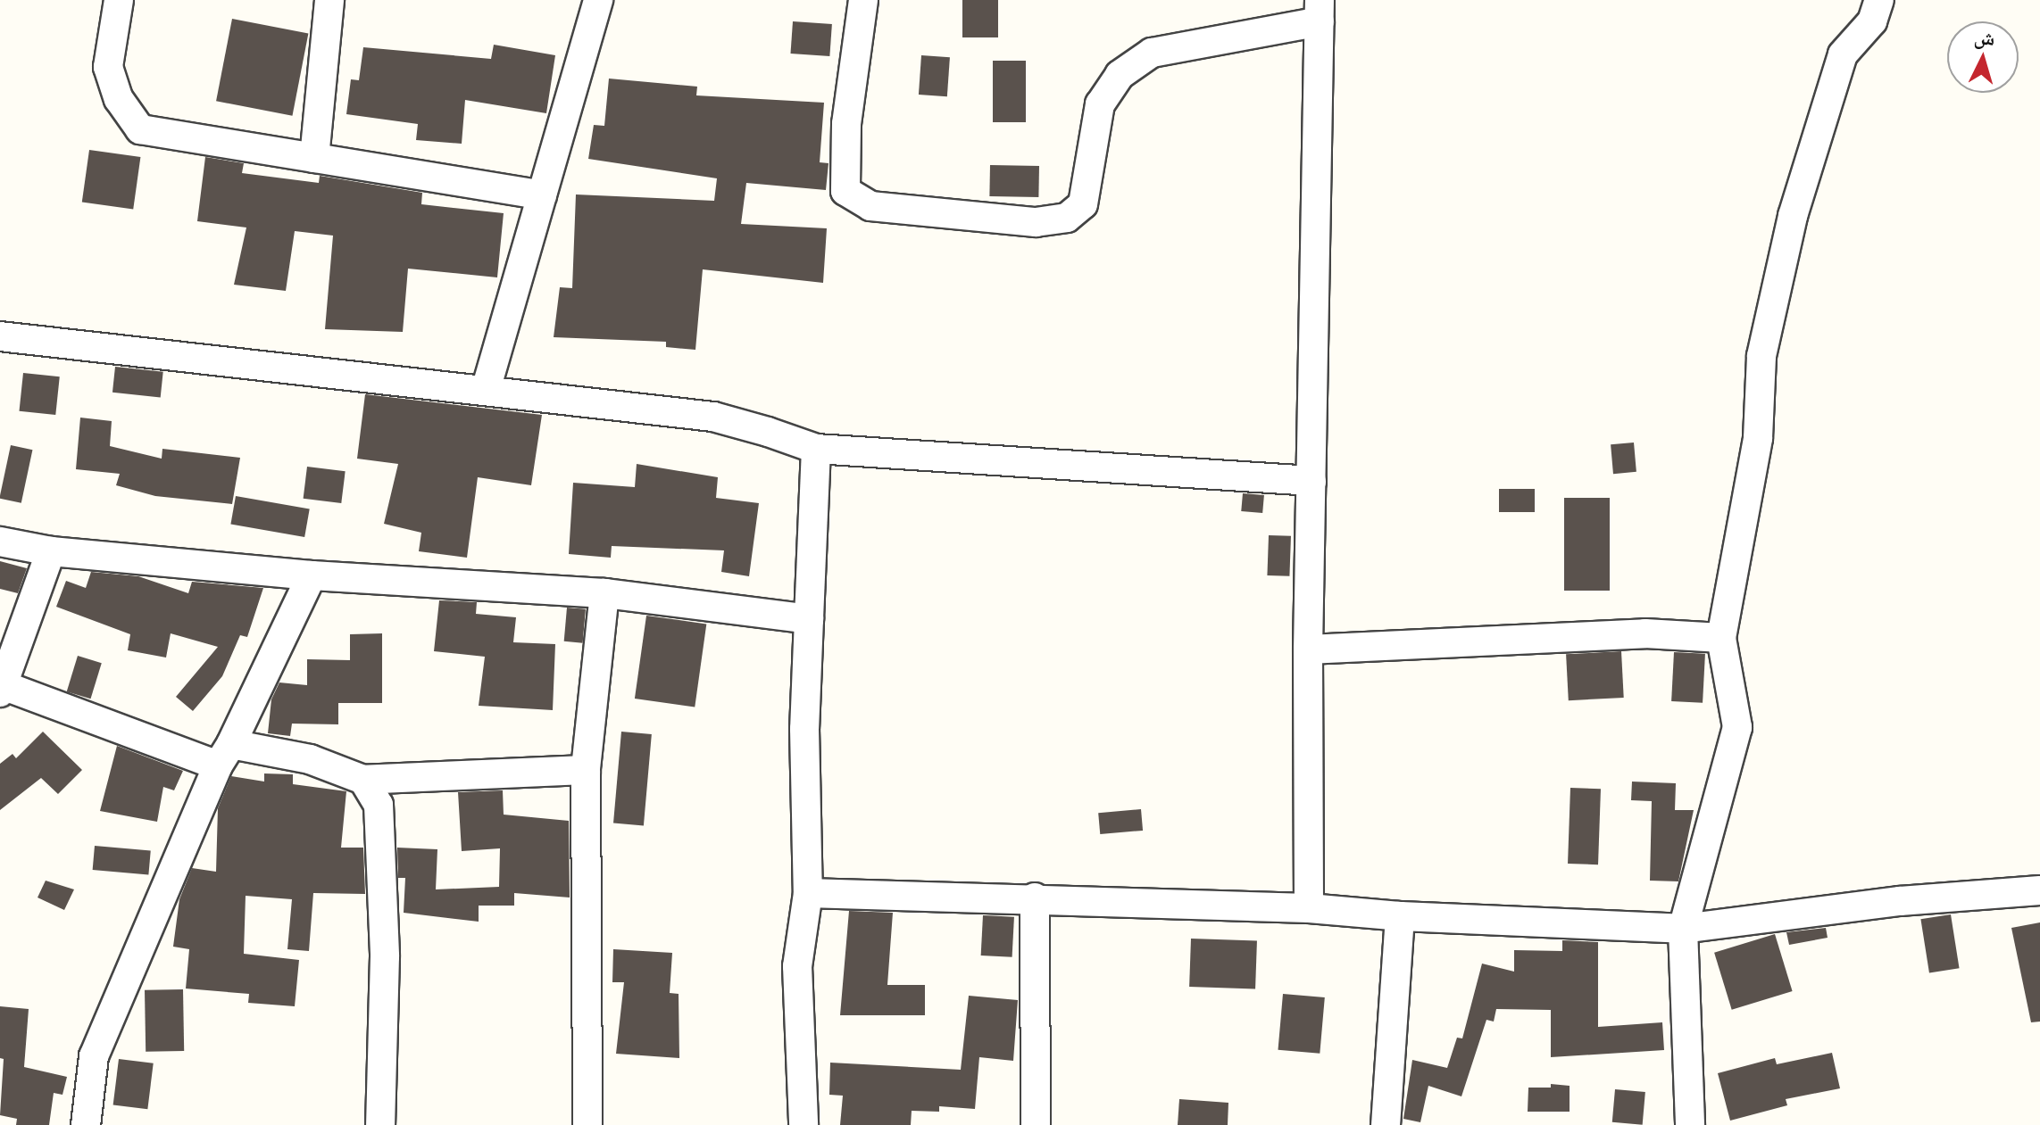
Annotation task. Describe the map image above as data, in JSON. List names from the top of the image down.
{
  "north": "top"
}
